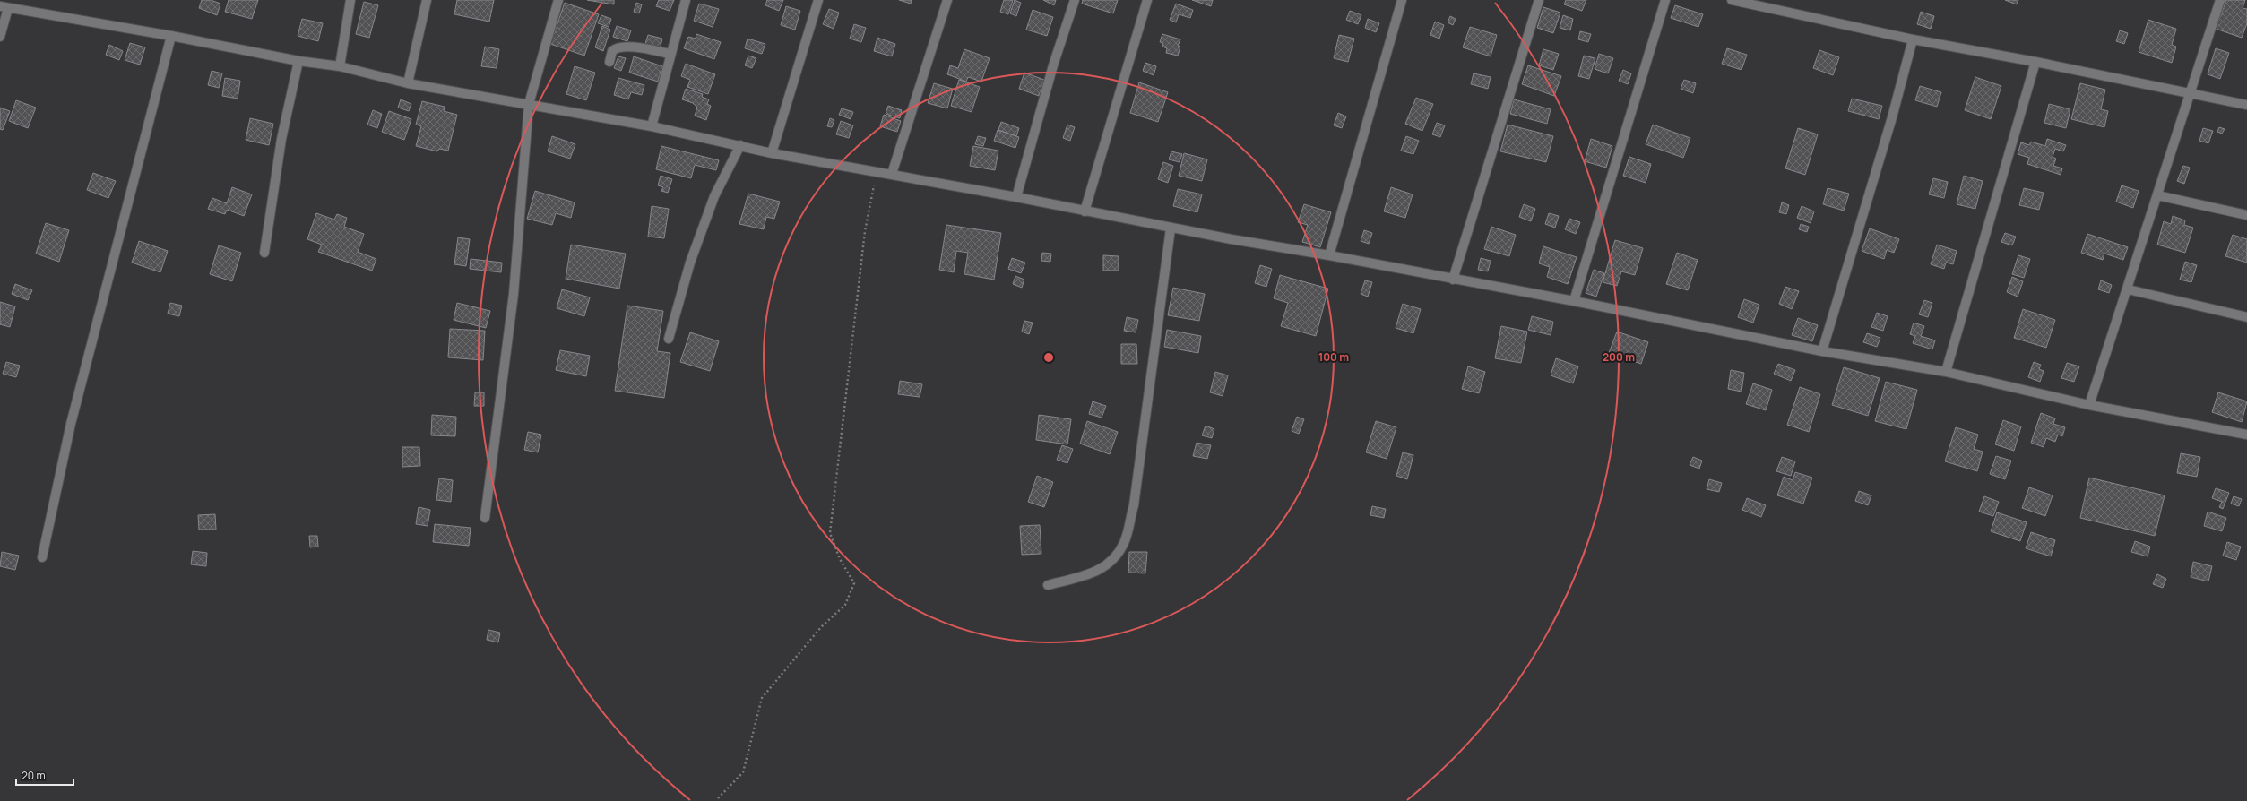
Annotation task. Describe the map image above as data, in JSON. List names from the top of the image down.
{
  "scale_bar": "20 m",
  "rings": ["100 m", "200 m"]
}
